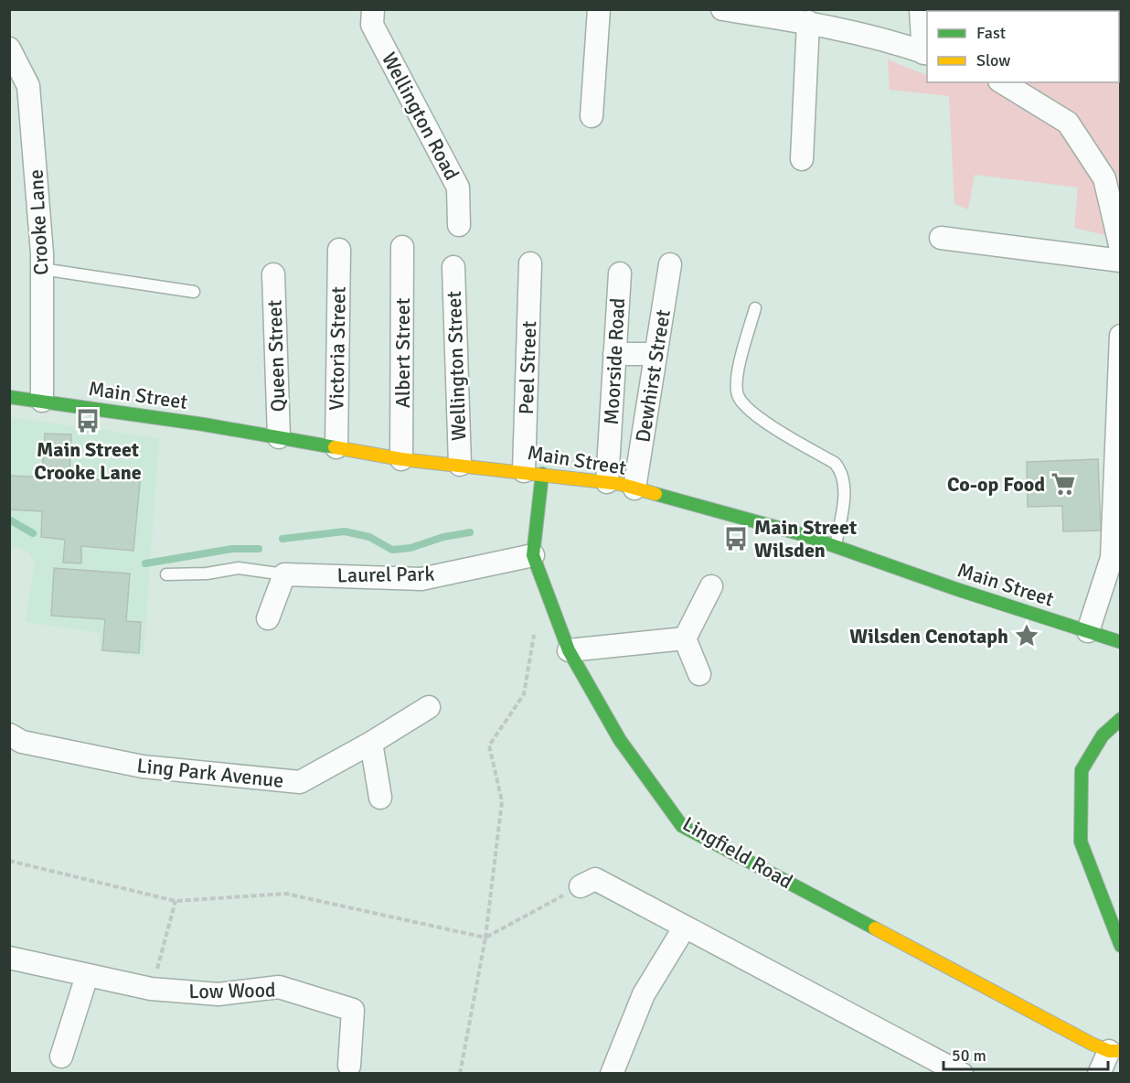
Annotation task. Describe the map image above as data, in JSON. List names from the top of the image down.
{
  "streets": {
    "street": [
      "Wellington Road",
      "Crooke Lane",
      "Victoria Street",
      "Albert Street",
      "Queen Street",
      "Moorside Road",
      "Wellington Street",
      "Peel Street",
      "Dewhirst Street",
      "Main Street",
      "Laurel Park",
      "Ling Park Avenue",
      "Lingfield Road",
      "Low Wood"
    ]
  },
  "crossings": [
    ["Crooke Lane", "Main Street"],
    ["Victoria Street", "Main Street"],
    ["Albert Street", "Main Street"],
    ["Queen Street", "Main Street"],
    ["Moorside Road", "Main Street"],
    ["Wellington Street", "Main Street"],
    ["Peel Street", "Main Street"],
    ["Peel Street", "Lingfield Road"],
    ["Dewhirst Street", "Main Street"],
    ["Main Street", "Lingfield Road"],
    ["Laurel Park", "Lingfield Road"]
  ],
  "places": {
    "bus stop": ["Main Street Crooke Lane", "Main Street Wilsden"],
    "supermarket": ["Co-op Food"],
    "place": ["Wilsden Cenotaph"]
  },
  "legend": ["Fast", "Slow"],
  "scale_bar": "50 m"
}
